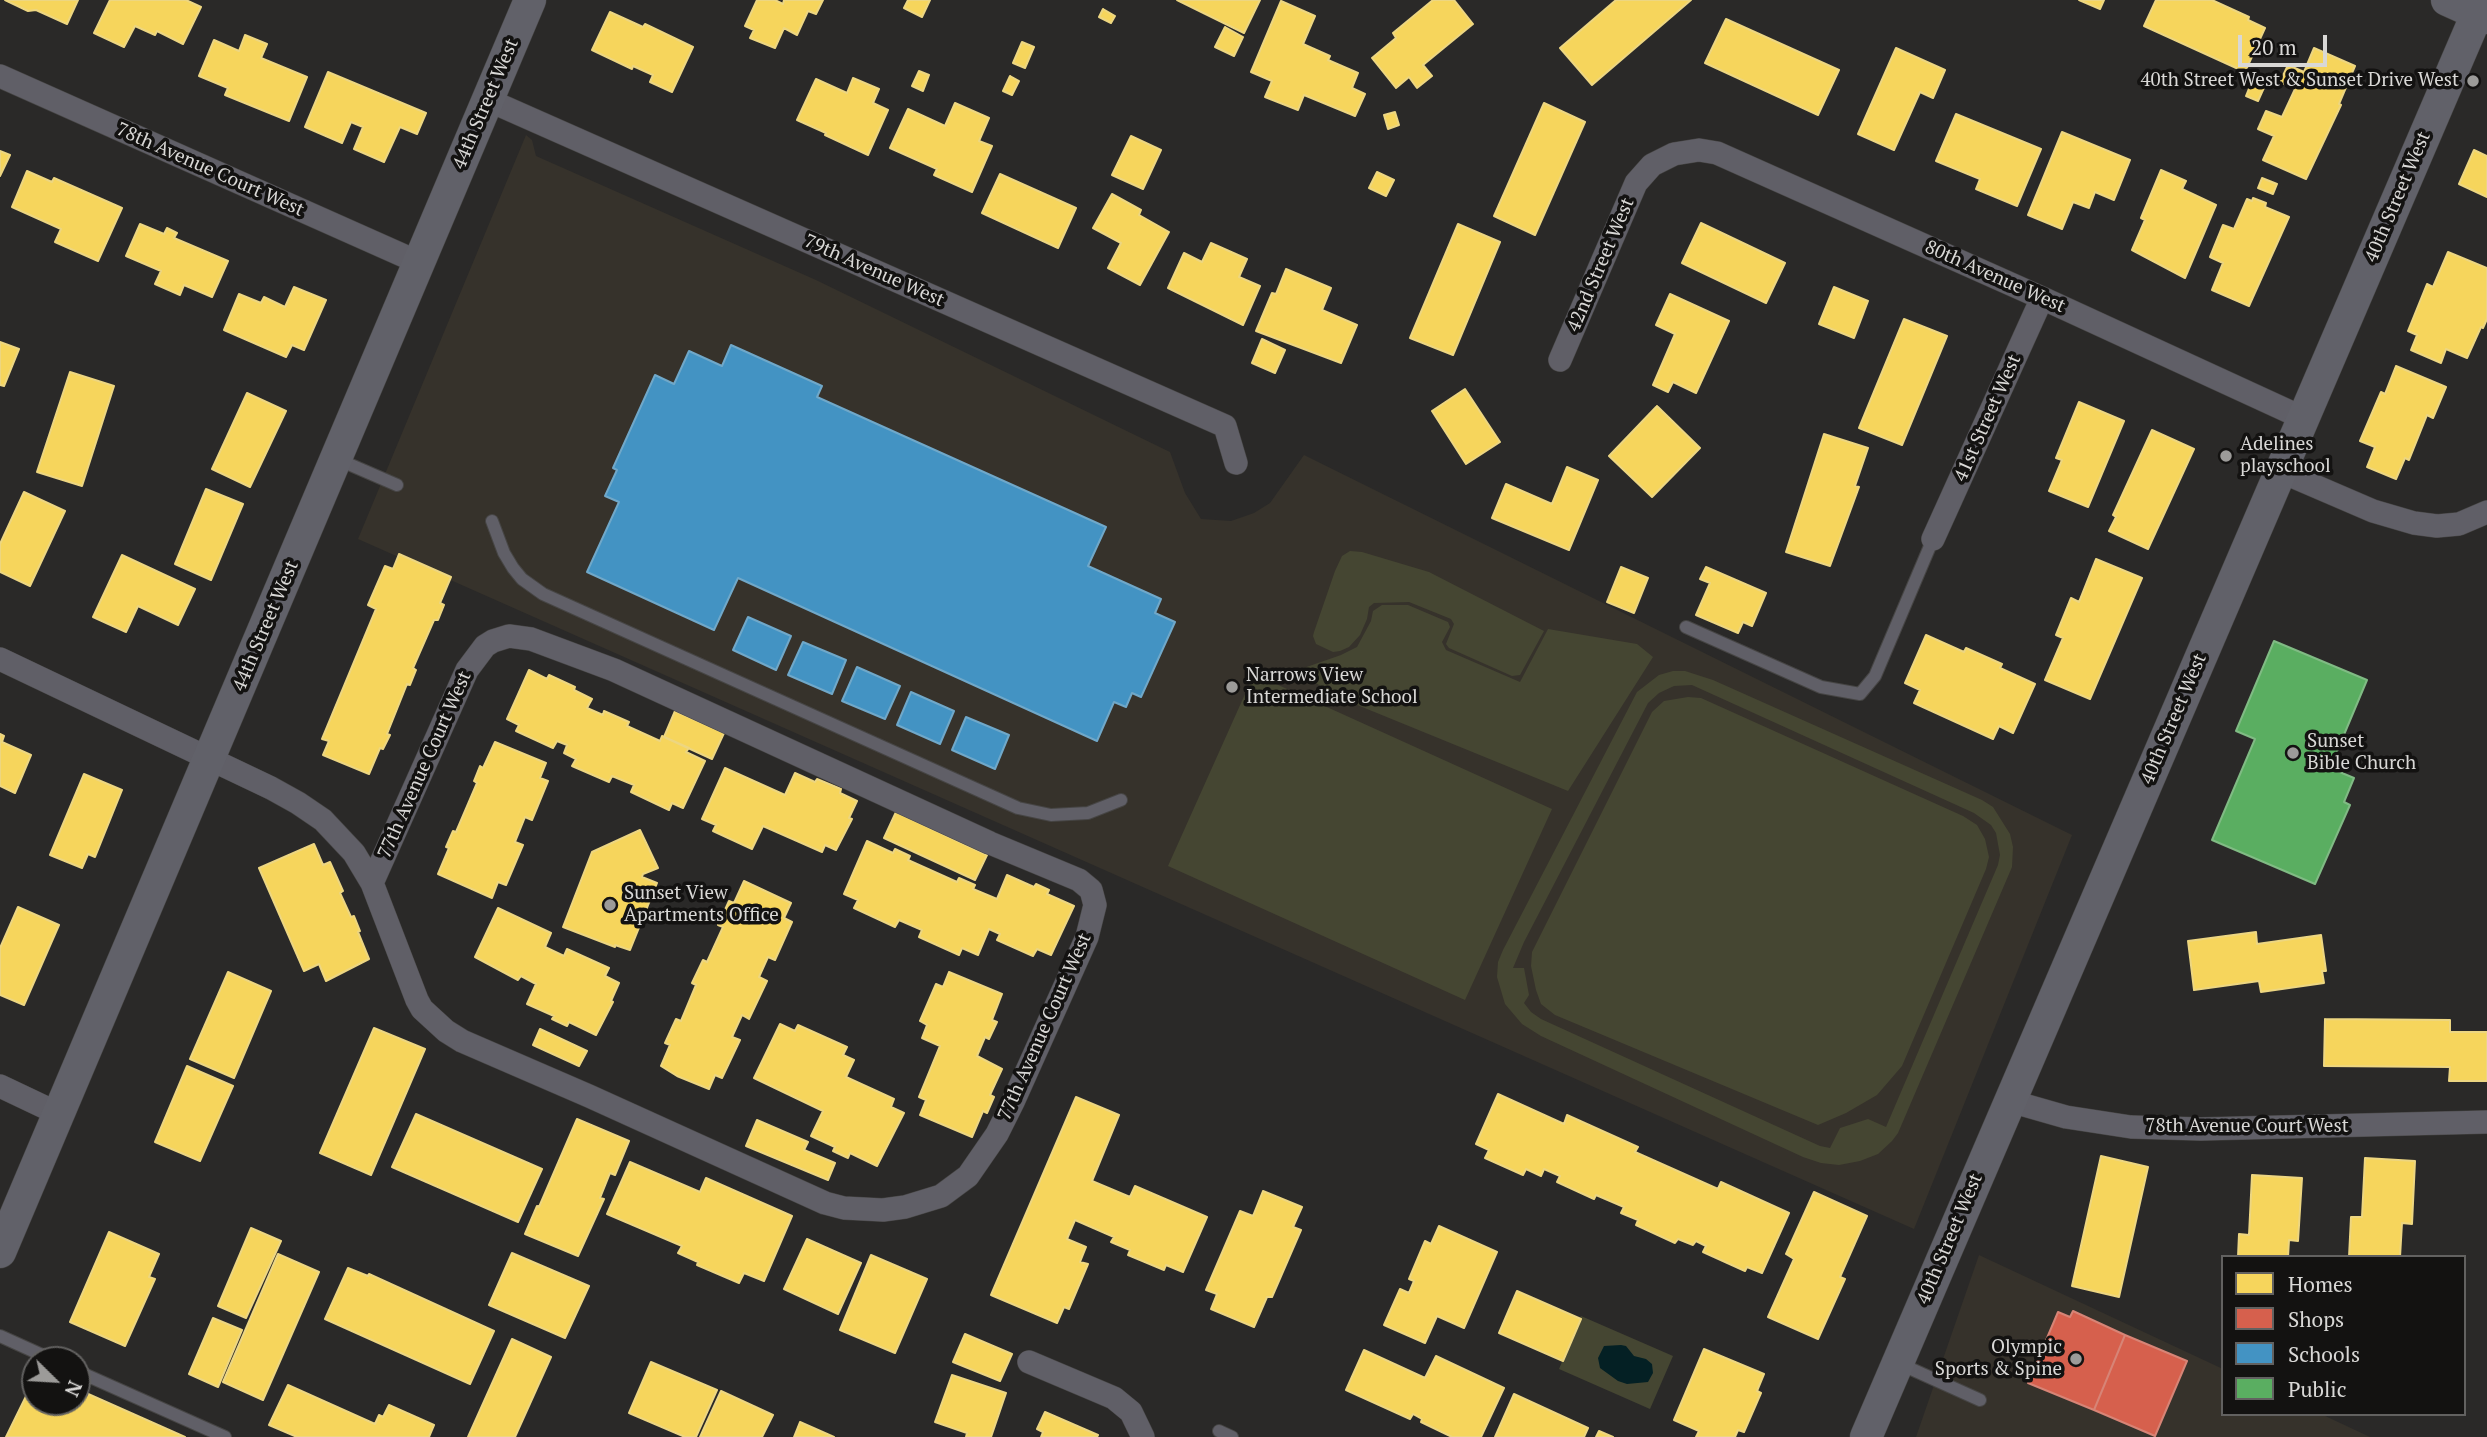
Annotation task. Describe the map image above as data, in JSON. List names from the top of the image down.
{
  "streets": {
    "street": [
      "44th Street West",
      "78th Avenue Court West",
      "40th Street West",
      "42nd Street West",
      "79th Avenue West",
      "80th Avenue West",
      "41st Street West",
      "77th Avenue Court West"
    ]
  },
  "crossings": [
    ["44th Street West", "78th Avenue Court West"],
    ["44th Street West", "79th Avenue West"],
    ["44th Street West", "77th Avenue Court West"],
    ["78th Avenue Court West", "40th Street West"],
    ["40th Street West", "80th Avenue West"],
    ["42nd Street West", "80th Avenue West"],
    ["80th Avenue West", "41st Street West"]
  ],
  "places": [
    "40th Street West & Sunset Drive West",
    "Adelines playschool",
    "Narrows View Intermediate School",
    "Sunset Bible Church",
    "Sunset View Apartments Office",
    "Olympic Sports & Spine"
  ],
  "legend": [
    "Homes",
    "Shops",
    "Schools",
    "Public"
  ],
  "scale_bar": "20 m",
  "north": "bottom right"
}
